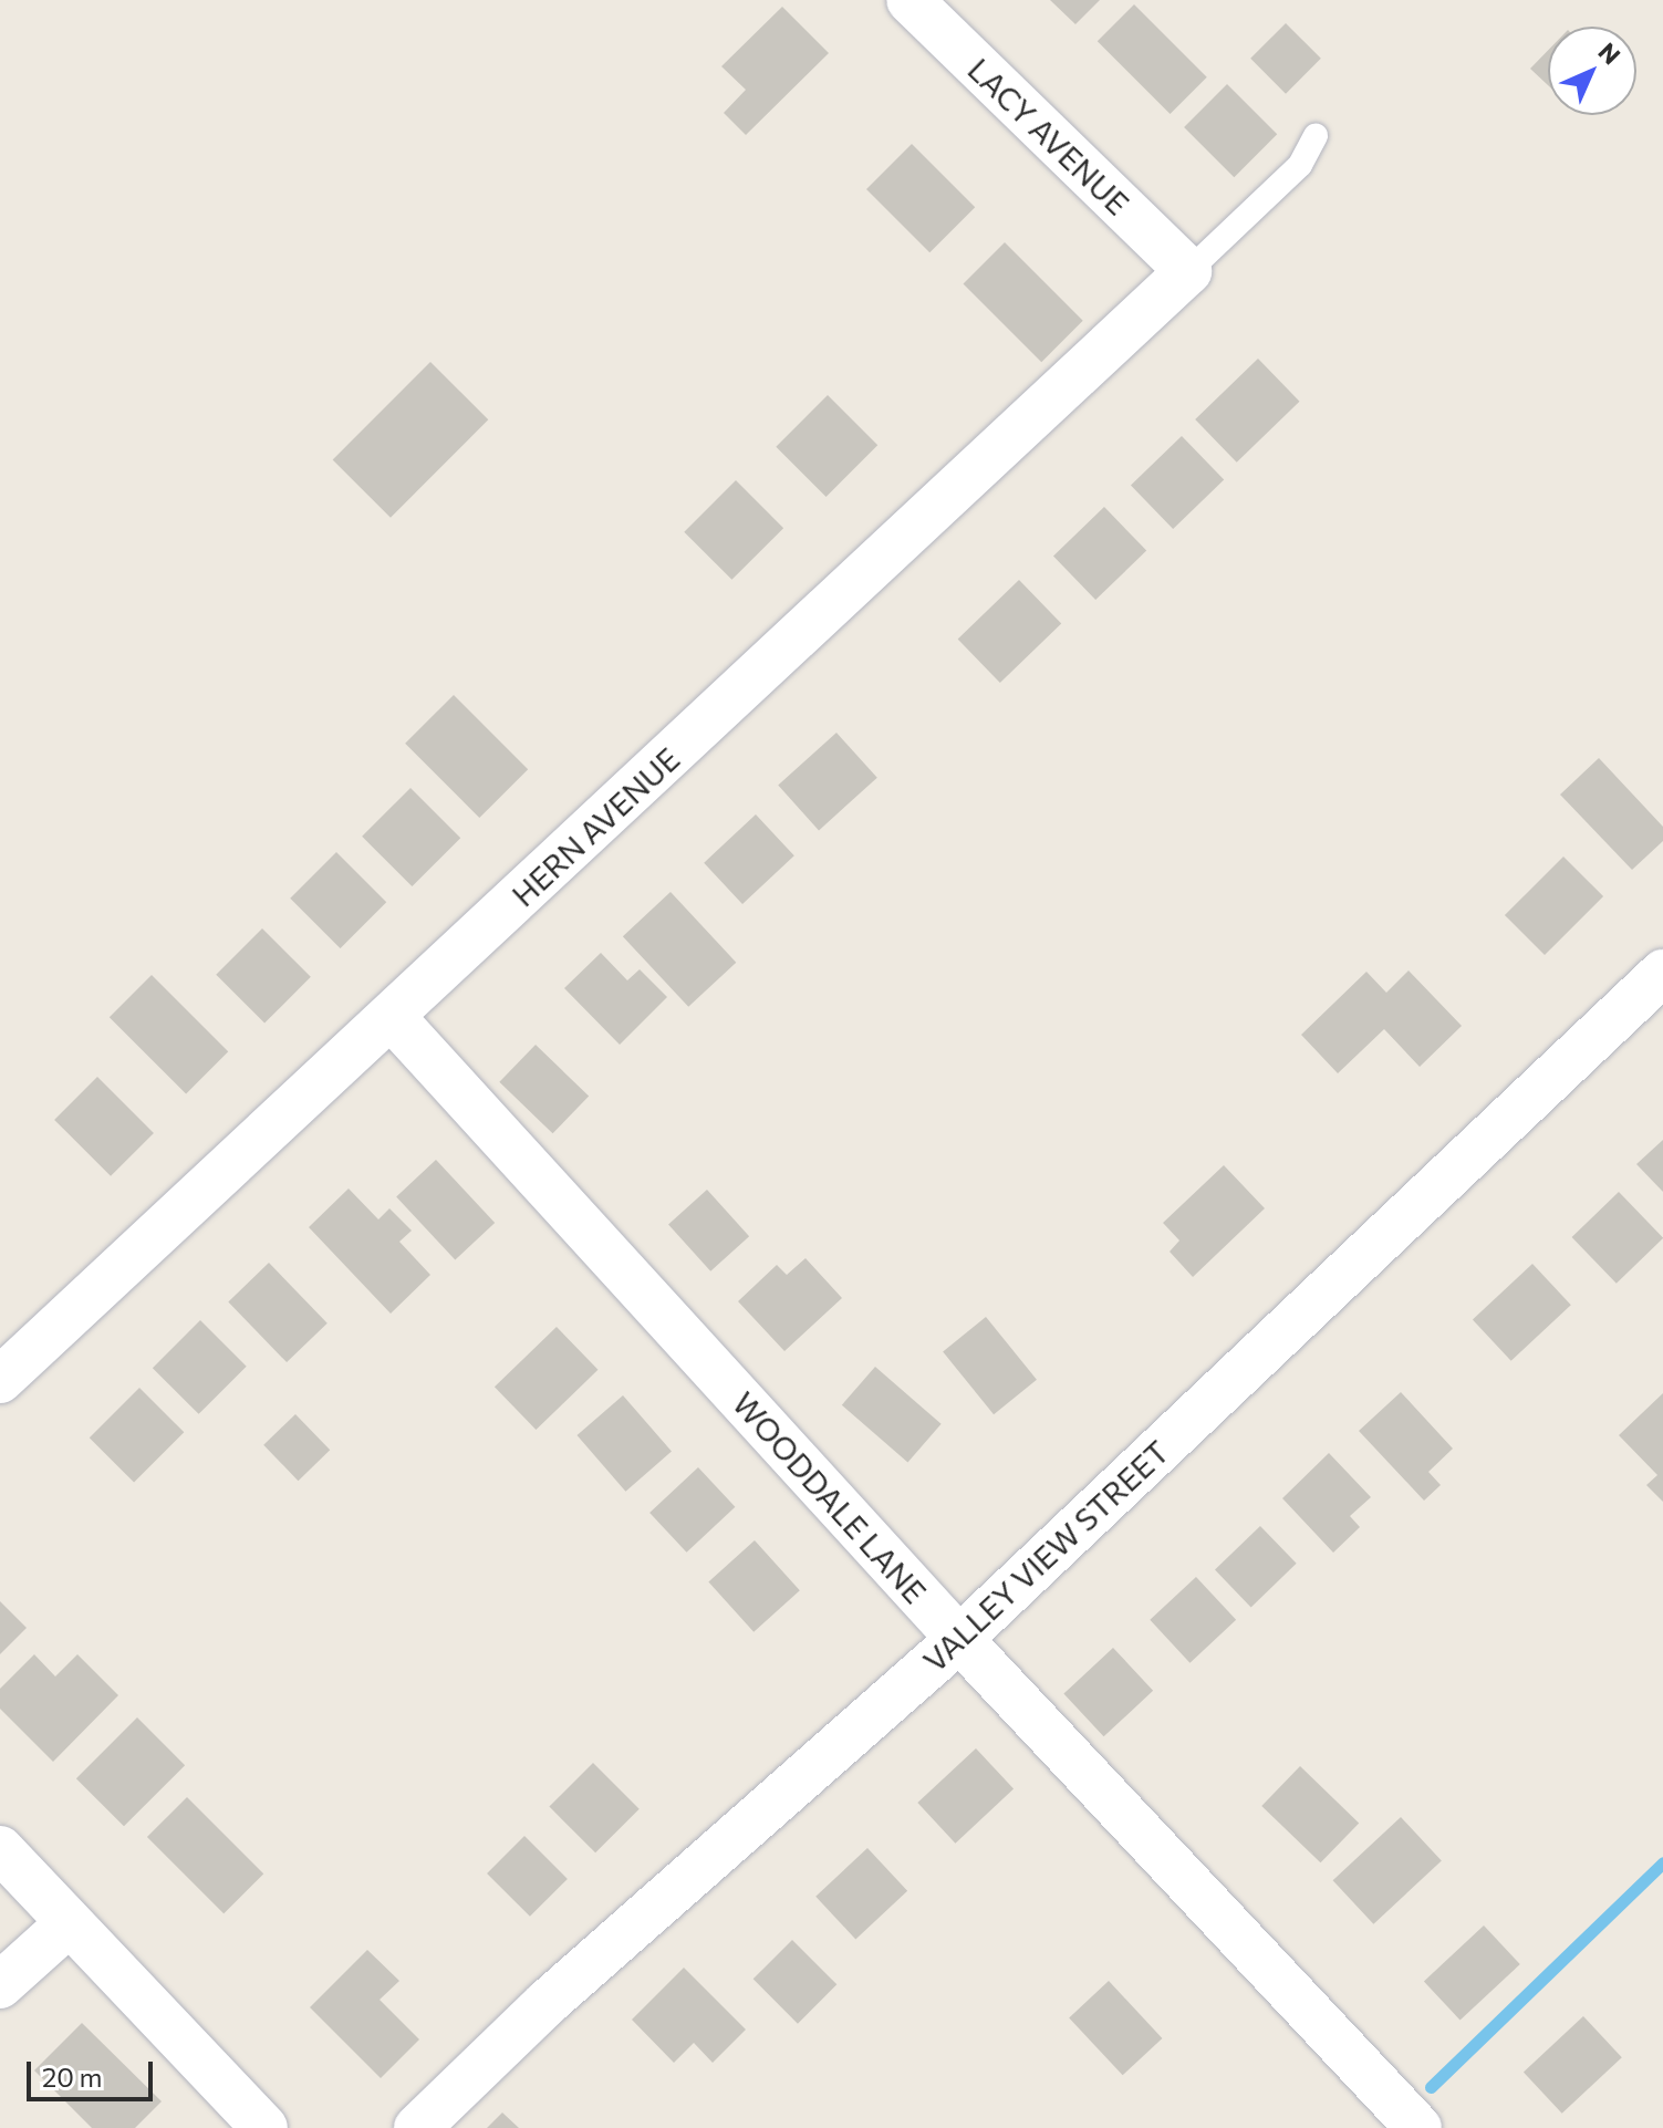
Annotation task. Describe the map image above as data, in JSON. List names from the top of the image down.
{
  "streets": {
    "street": [
      "LACY AVENUE",
      "HERN AVENUE",
      "WOODDALE LANE",
      "VALLEY VIEW STREET"
    ]
  },
  "crossings": [
    ["LACY AVENUE", "HERN AVENUE"],
    ["HERN AVENUE", "WOODDALE LANE"],
    ["WOODDALE LANE", "VALLEY VIEW STREET"]
  ],
  "scale_bar": "20 m",
  "north": "top right"
}
